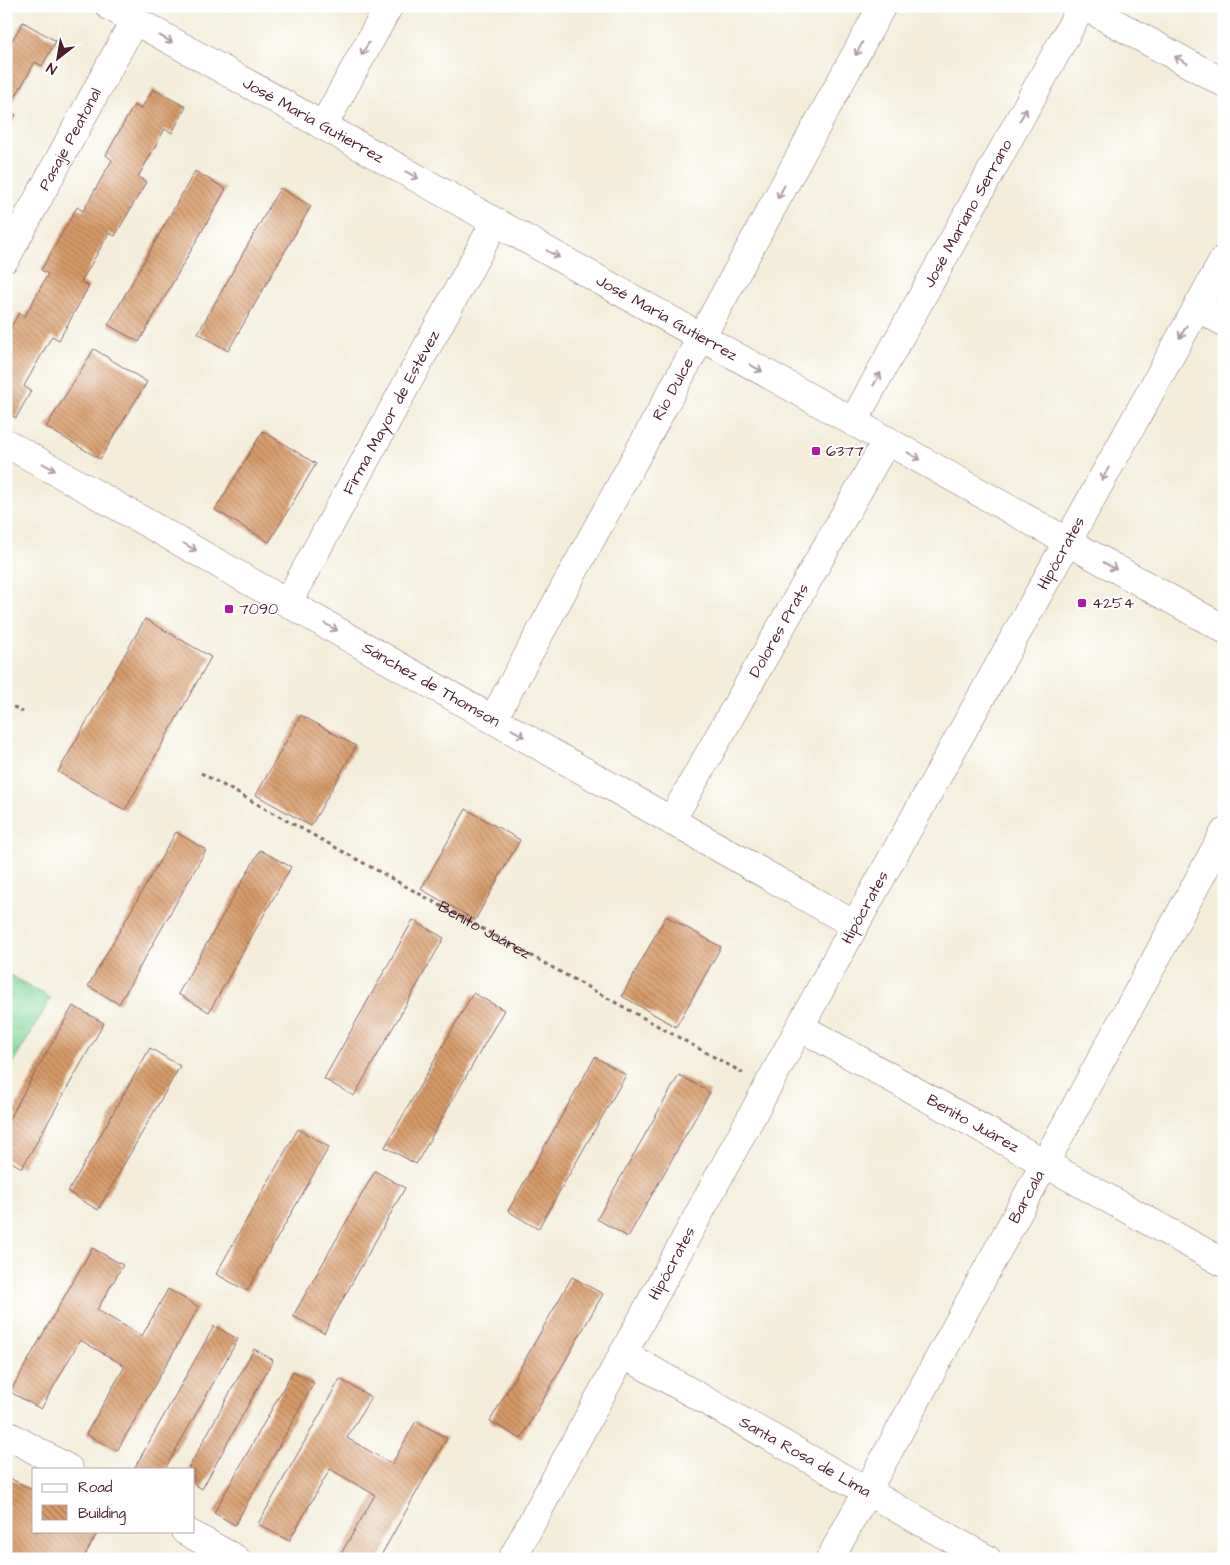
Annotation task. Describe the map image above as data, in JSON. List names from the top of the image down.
{
  "streets": {
    "street": [
      "José María Gutierrez",
      "Pasaje Peatonal",
      "José Mariano Serrano",
      "Río Dulce",
      "Firma Mayor de Estévez",
      "Hipócrates",
      "Dolores Prats",
      "Sánchez de Thomson",
      "Benito Juárez",
      "Barcala",
      "Santa Rosa de Lima"
    ]
  },
  "crossings": [
    ["José María Gutierrez", "Pasaje Peatonal"],
    ["José María Gutierrez", "José Mariano Serrano"],
    ["José María Gutierrez", "Río Dulce"],
    ["José María Gutierrez", "Firma Mayor de Estévez"],
    ["José María Gutierrez", "Hipócrates"],
    ["José María Gutierrez", "Dolores Prats"],
    ["Río Dulce", "Sánchez de Thomson"],
    ["Firma Mayor de Estévez", "Sánchez de Thomson"],
    ["Hipócrates", "Sánchez de Thomson"],
    ["Hipócrates", "Benito Juárez"],
    ["Hipócrates", "Santa Rosa de Lima"],
    ["Dolores Prats", "Sánchez de Thomson"],
    ["Benito Juárez", "Barcala"],
    ["Barcala", "Santa Rosa de Lima"]
  ],
  "one_way": [
    "José María Gutierrez",
    "José Mariano Serrano",
    "Río Dulce",
    "Sánchez de Thomson"
  ],
  "places": {
    "transit": ["6377", "4254", "7090"]
  },
  "legend": ["Road", "Building"],
  "north": "bottom left"
}
